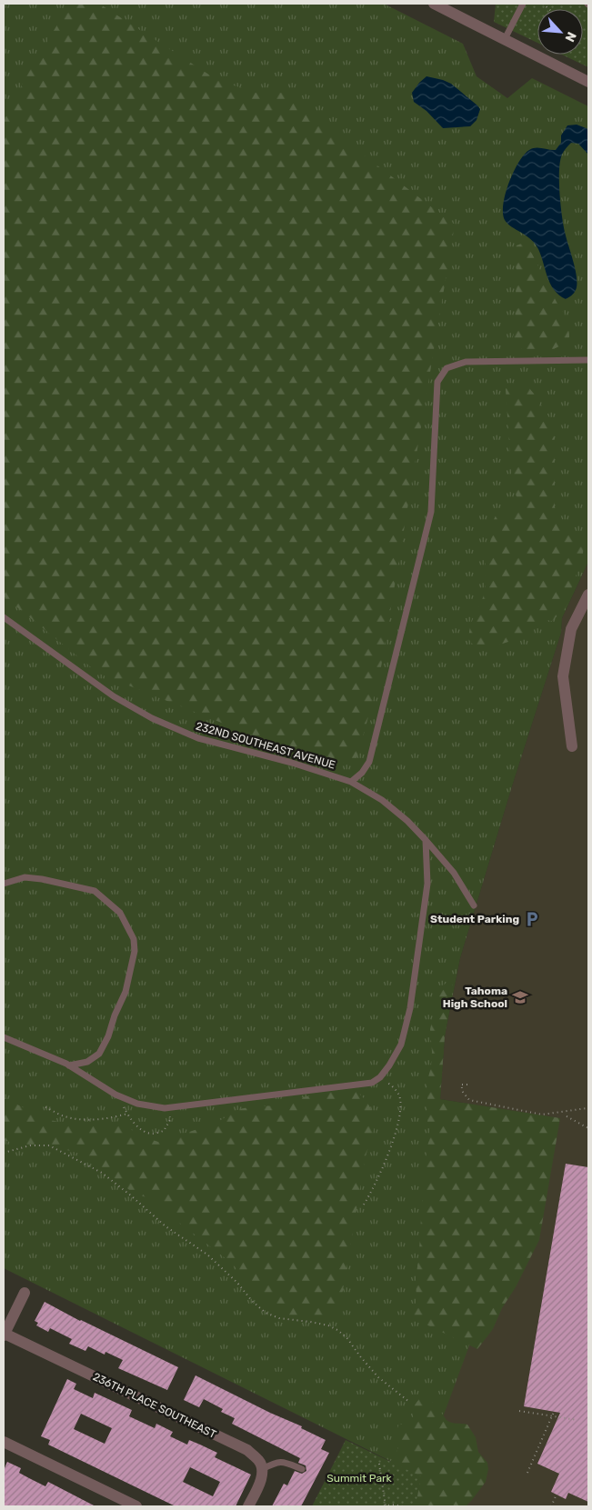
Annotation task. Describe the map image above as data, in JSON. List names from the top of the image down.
{
  "streets": {
    "street": ["236TH PLACE SOUTHEAST"],
    "lane": ["232ND SOUTHEAST AVENUE"]
  },
  "parks": ["Summit Park"],
  "places": {
    "parking": ["Student Parking"],
    "school or university": ["Tahoma High School"]
  },
  "north": "bottom right"
}
